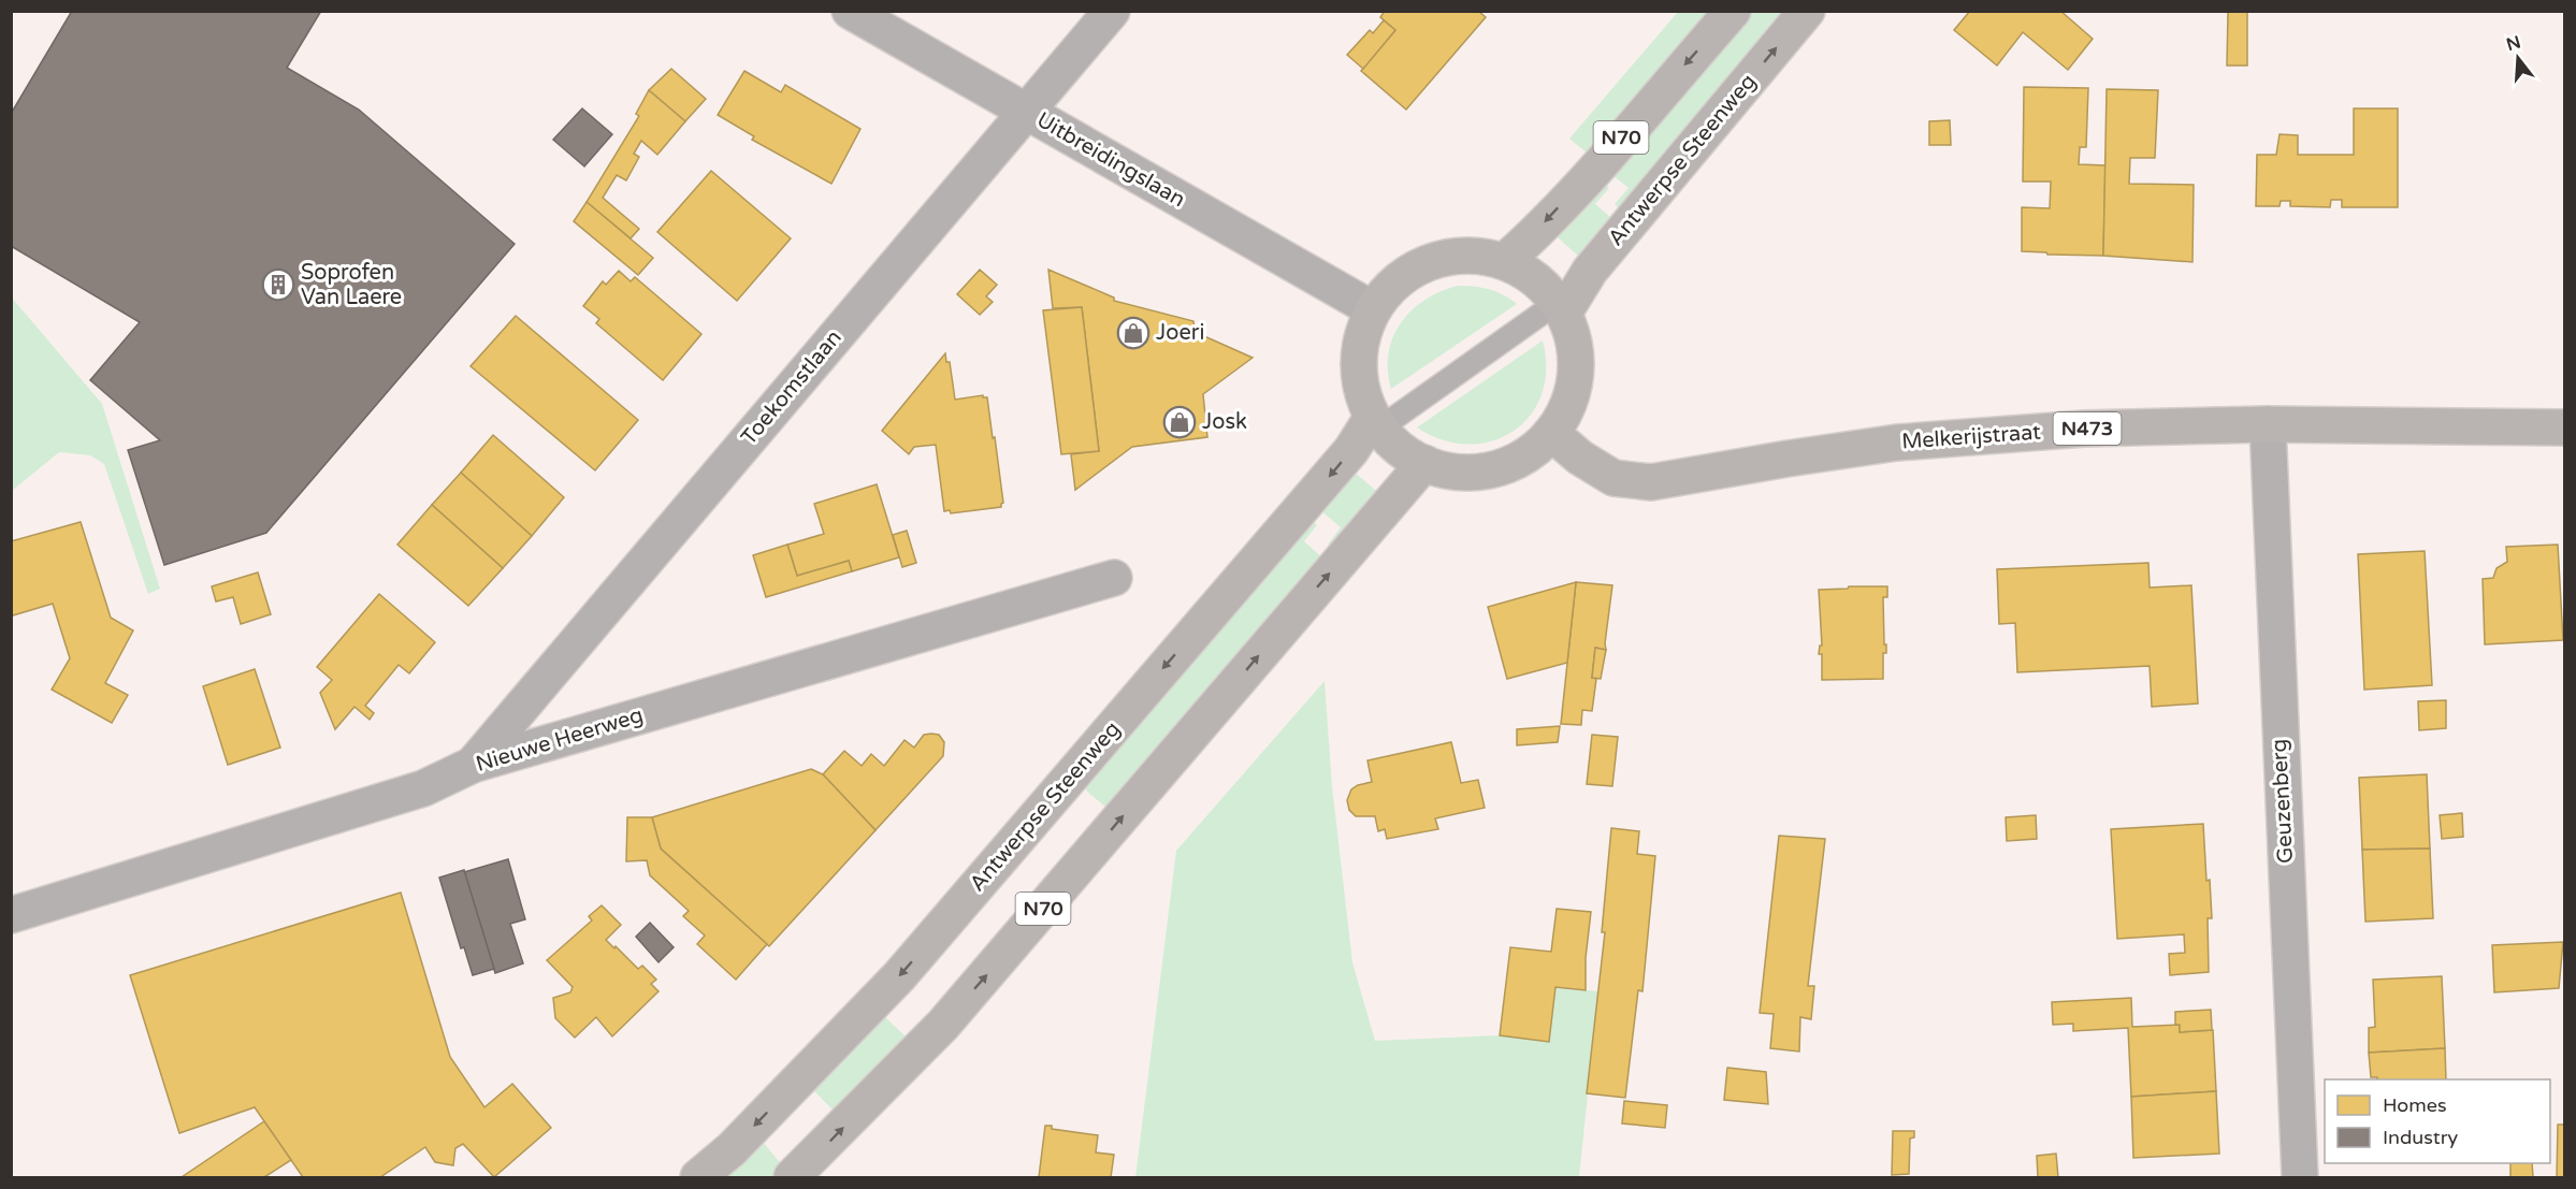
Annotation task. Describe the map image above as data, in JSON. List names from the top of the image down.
{
  "streets": {
    "main road": [
      "N70",
      "Antwerpse Steenweg",
      "N473",
      "Melkerijstraat"
    ],
    "street": [
      "Uitbreidingslaan",
      "Toekomstlaan",
      "Nieuwe Heerweg",
      "Geuzenberg"
    ]
  },
  "crossings": [
    ["Uitbreidingslaan", "Toekomstlaan"],
    ["Toekomstlaan", "Nieuwe Heerweg"],
    ["Melkerijstraat", "Geuzenberg"]
  ],
  "places": {
    "building": ["Soprofen Van Laere"],
    "shop": ["Joeri", "Josk"]
  },
  "legend": ["Homes", "Industry"],
  "north": "top"
}
